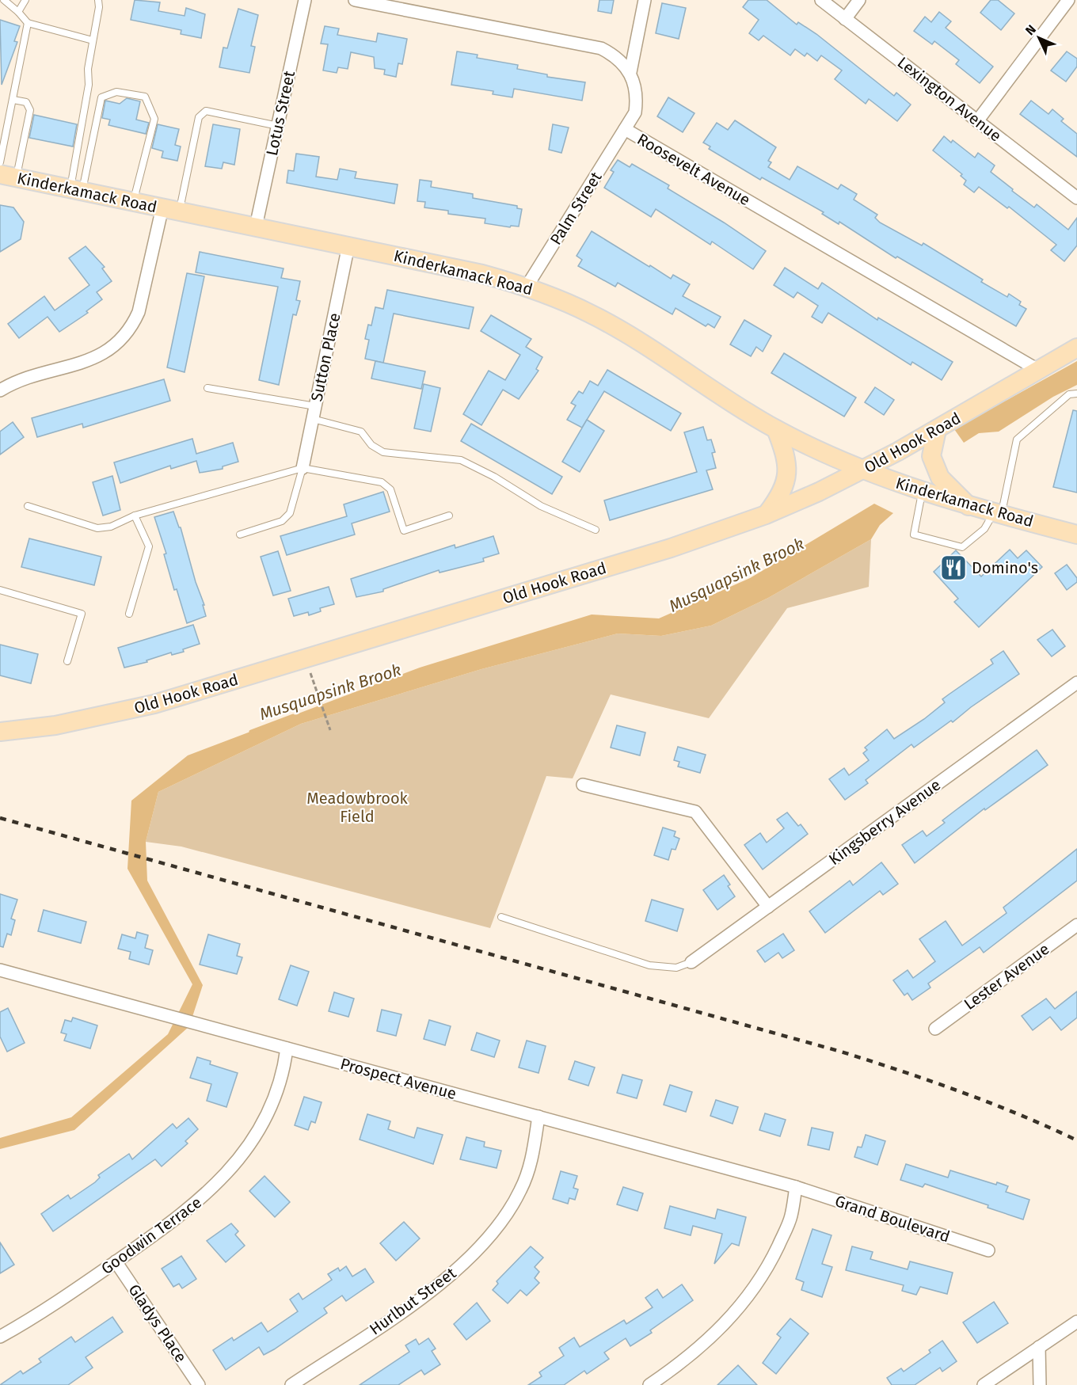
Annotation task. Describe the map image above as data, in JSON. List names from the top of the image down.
{
  "streets": {
    "main road": ["Kinderkamack Road", "Old Hook Road"],
    "street": [
      "Lexington Avenue",
      "Lotus Street",
      "Roosevelt Avenue",
      "Palm Street",
      "Sutton Place",
      "Kingsberry Avenue",
      "Lester Avenue",
      "Prospect Avenue",
      "Grand Boulevard",
      "Goodwin Terrace",
      "Hurlbut Street",
      "Gladys Place"
    ]
  },
  "crossings": [
    ["Lotus Street", "Kinderkamack Road"],
    ["Roosevelt Avenue", "Palm Street"],
    ["Roosevelt Avenue", "Old Hook Road"],
    ["Kinderkamack Road", "Palm Street"],
    ["Kinderkamack Road", "Sutton Place"],
    ["Kinderkamack Road", "Old Hook Road"],
    ["Prospect Avenue", "Grand Boulevard"],
    ["Prospect Avenue", "Goodwin Terrace"],
    ["Prospect Avenue", "Hurlbut Street"],
    ["Goodwin Terrace", "Gladys Place"]
  ],
  "water": ["Musquapsink Brook"],
  "parks": ["Meadowbrook Field"],
  "places": {
    "restaurant": ["Domino's"]
  },
  "north": "top left"
}
